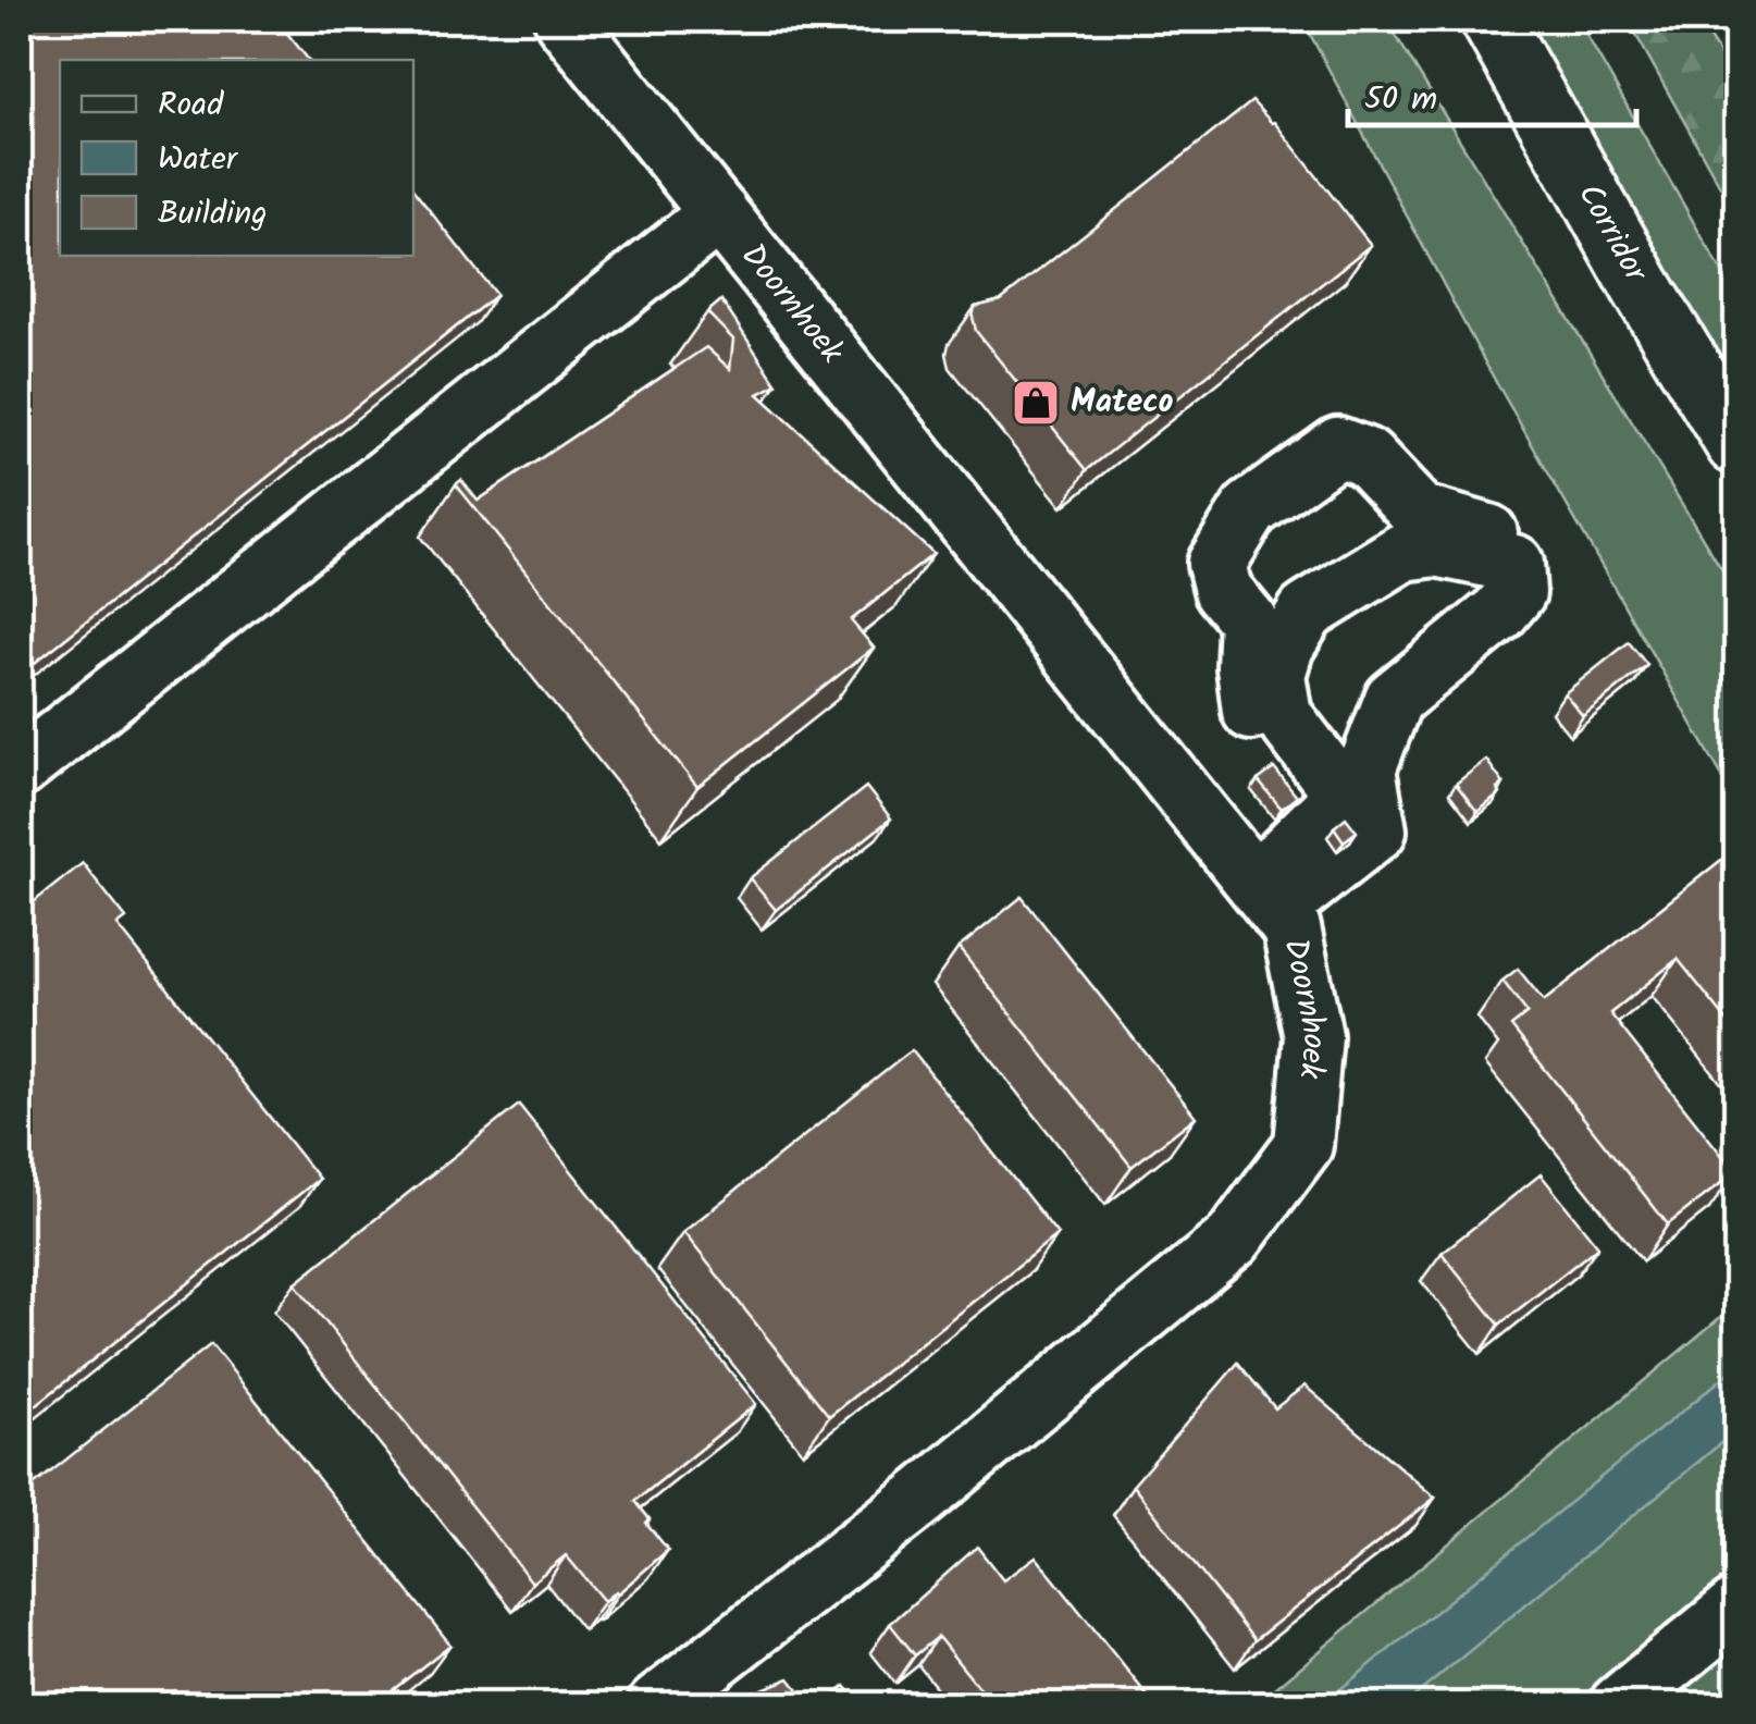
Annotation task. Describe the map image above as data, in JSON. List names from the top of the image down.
{
  "streets": {
    "main road": ["Corridor"],
    "street": ["Doornhoek"]
  },
  "places": {
    "shop": ["Mateco"]
  },
  "legend": ["Road", "Water", "Building"],
  "scale_bar": "50 m"
}
